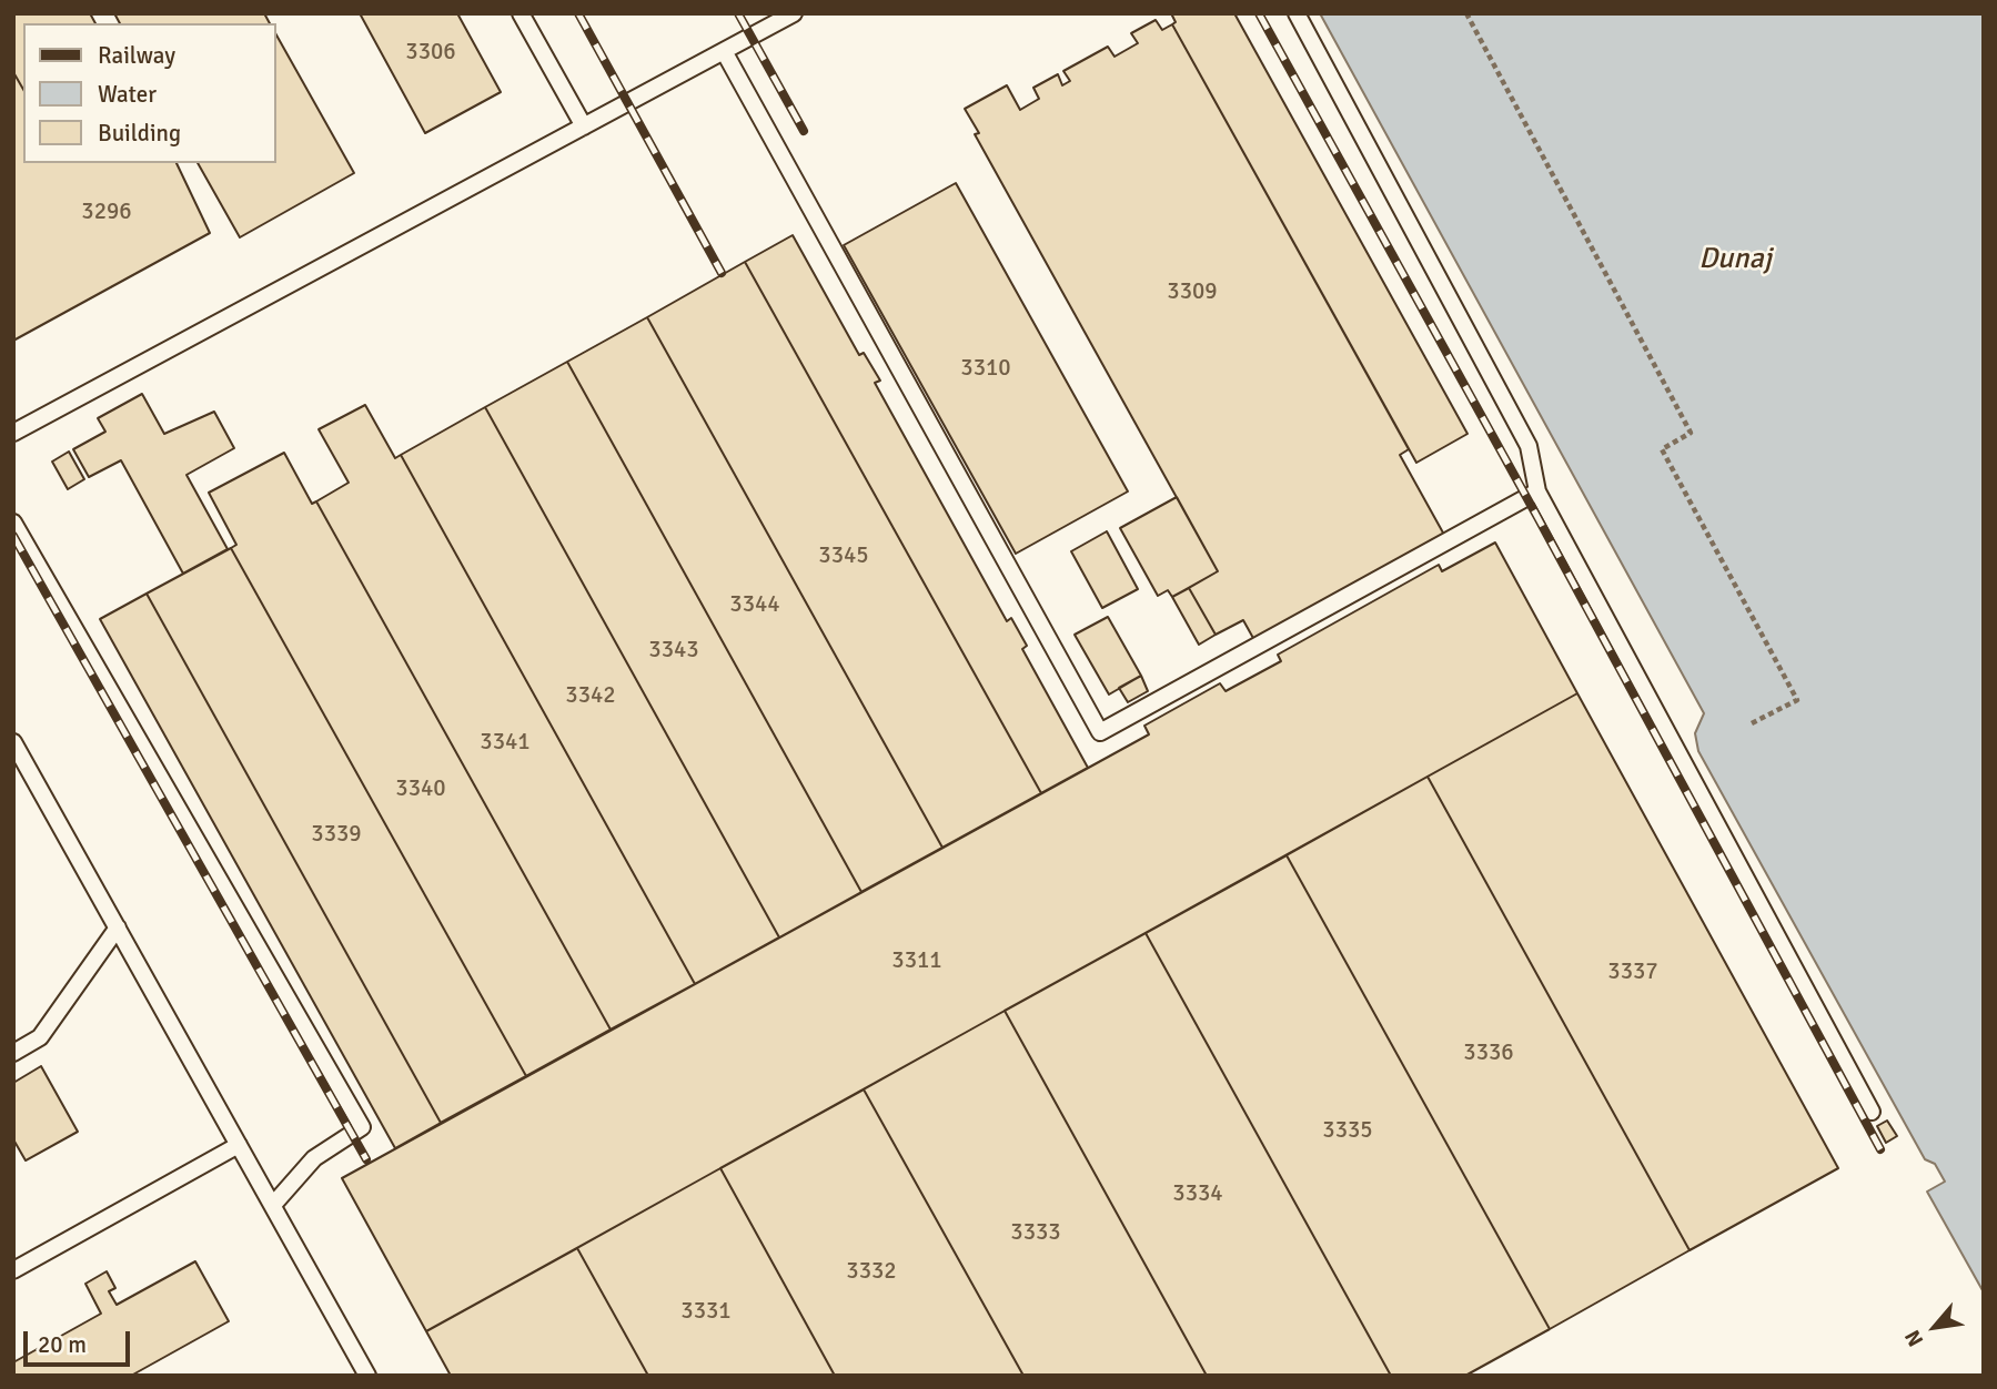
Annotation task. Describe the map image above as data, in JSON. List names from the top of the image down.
{
  "water": ["Dunaj"],
  "house_numbers": [
    "3306",
    "3296",
    "3309",
    "3310",
    "3345",
    "3344",
    "3343",
    "3342",
    "3341",
    "3340",
    "3339",
    "3311",
    "3337",
    "3336",
    "3335",
    "3334",
    "3333",
    "3332",
    "3331"
  ],
  "legend": ["Railway", "Water", "Building"],
  "scale_bar": "20 m",
  "north": "bottom left"
}
